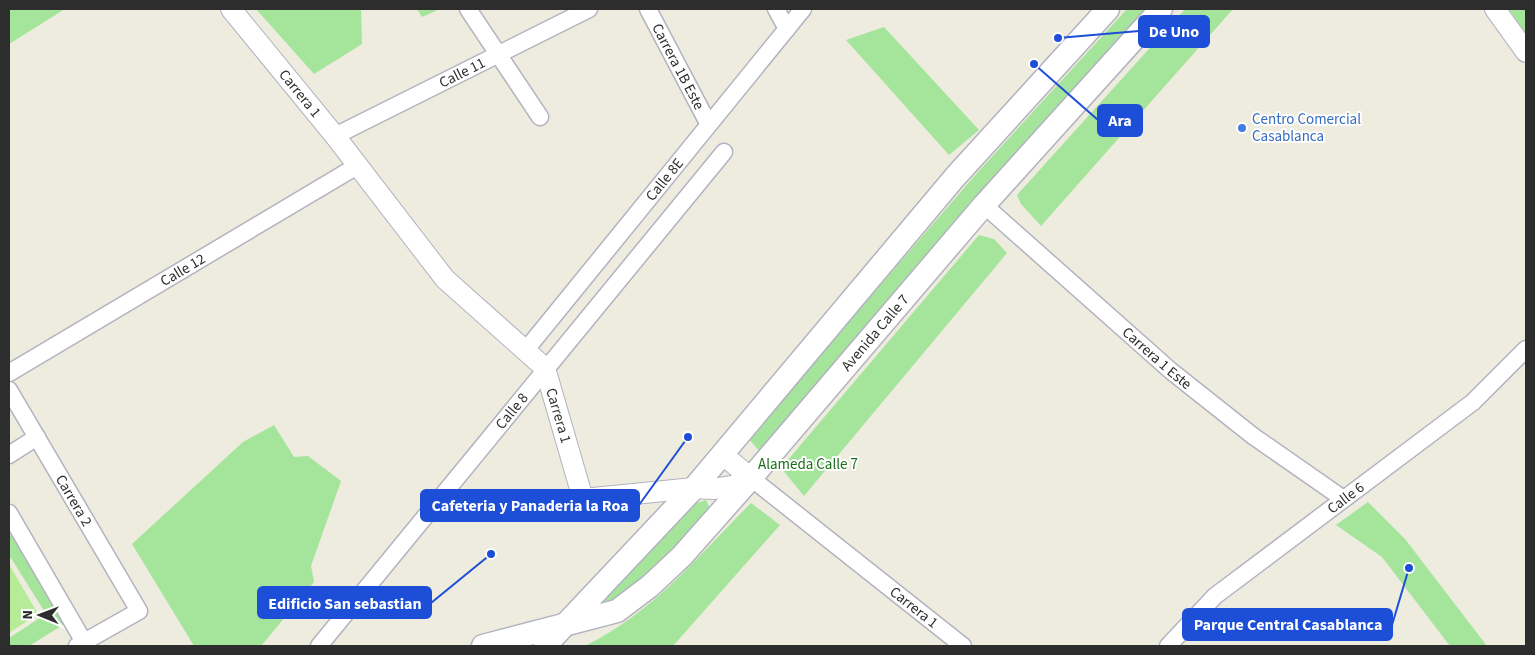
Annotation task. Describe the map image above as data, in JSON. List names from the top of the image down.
{
  "streets": {
    "main road": ["Avenida Calle 7"],
    "street": [
      "Carrera 1B Este",
      "Calle 11",
      "Carrera 1",
      "Calle 8E",
      "Calle 12",
      "Carrera 1 Este",
      "Calle 8",
      "Calle 6",
      "Carrera 2"
    ]
  },
  "crossings": [
    ["Carrera 1B Este", "Calle 8E"],
    ["Calle 11", "Carrera 1"],
    ["Carrera 1", "Calle 8E"],
    ["Carrera 1", "Calle 12"],
    ["Carrera 1", "Avenida Calle 7"],
    ["Carrera 1", "Calle 8"],
    ["Avenida Calle 7", "Carrera 1 Este"],
    ["Carrera 1 Este", "Calle 6"]
  ],
  "parks": ["Alameda Calle 7"],
  "places": [
    "De Uno",
    "Ara",
    "Centro Comercial Casablanca",
    "Cafeteria y Panaderia la Roa",
    "Edificio San sebastian",
    "Parque Central Casablanca"
  ],
  "north": "left"
}
